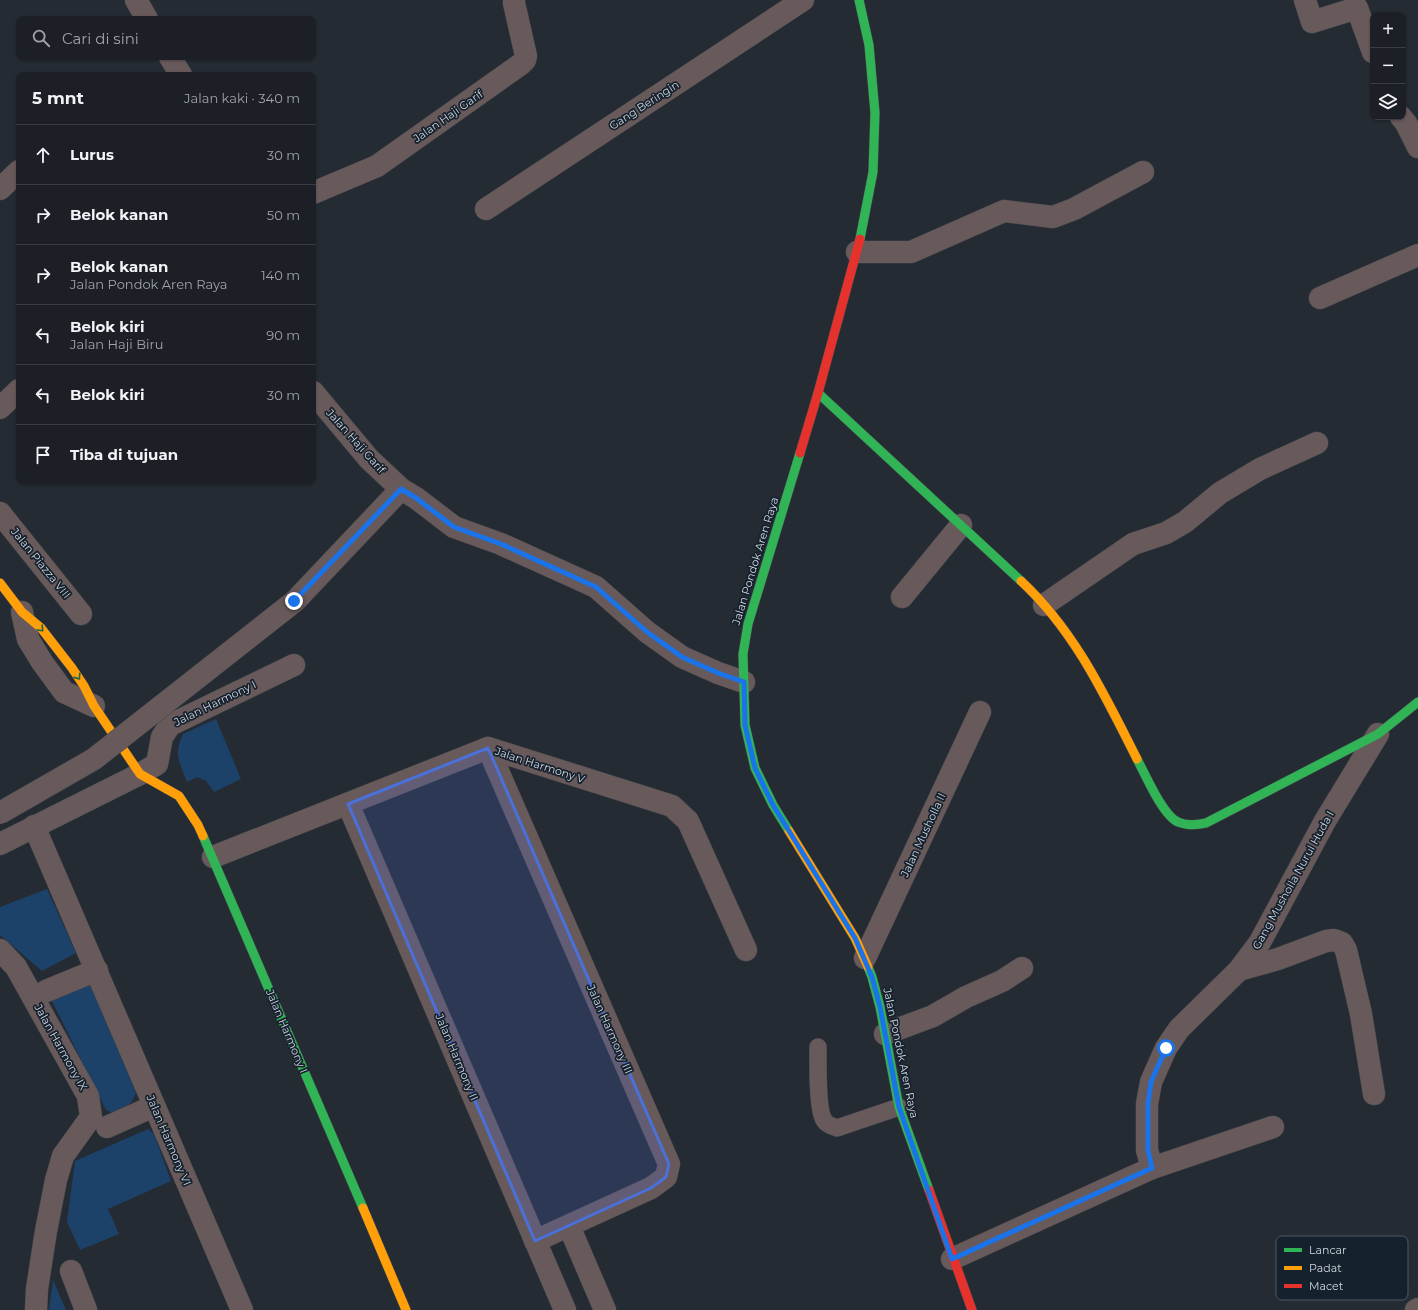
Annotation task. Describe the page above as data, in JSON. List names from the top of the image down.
{
  "streets": {
    "street": [
      "Gang Beringin",
      "Jalan Haji Garif",
      "Jalan Pondok Aren Raya",
      "Jalan Piazza VIII",
      "Jalan Harmony I",
      "Jalan Harmony V",
      "Jalan Musholla II",
      "Gang Musholla Nurul Huda I",
      "Jalan Harmony III",
      "Jalan Harmony IX",
      "Jalan Harmony II",
      "Jalan Harmony VI"
    ]
  },
  "crossings": [
    ["Jalan Haji Garif", "Jalan Pondok Aren Raya"],
    ["Jalan Pondok Aren Raya", "Jalan Musholla II"],
    ["Jalan Harmony I", "Jalan Harmony V"],
    ["Jalan Harmony I", "Jalan Harmony VI"],
    ["Jalan Harmony V", "Jalan Harmony III"],
    ["Jalan Harmony V", "Jalan Harmony II"],
    ["Jalan Harmony III", "Jalan Harmony II"]
  ],
  "legend": ["Lancar", "Padat", "Macet"],
  "page": {
    "map_buttons": ["+", "−"],
    "search": "Cari di sini",
    "heading": ["5 mnt", "Jalan kaki · 340 m"],
    "list": [
      ["Lurus", "30 m"],
      ["Belok kanan", "50 m"],
      ["Belok kanan", "Jalan Pondok Aren Raya", "140 m"],
      ["Belok kiri", "Jalan Haji Biru", "90 m"],
      ["Belok kiri", "30 m"],
      "Tiba di tujuan"
    ]
  }
}
